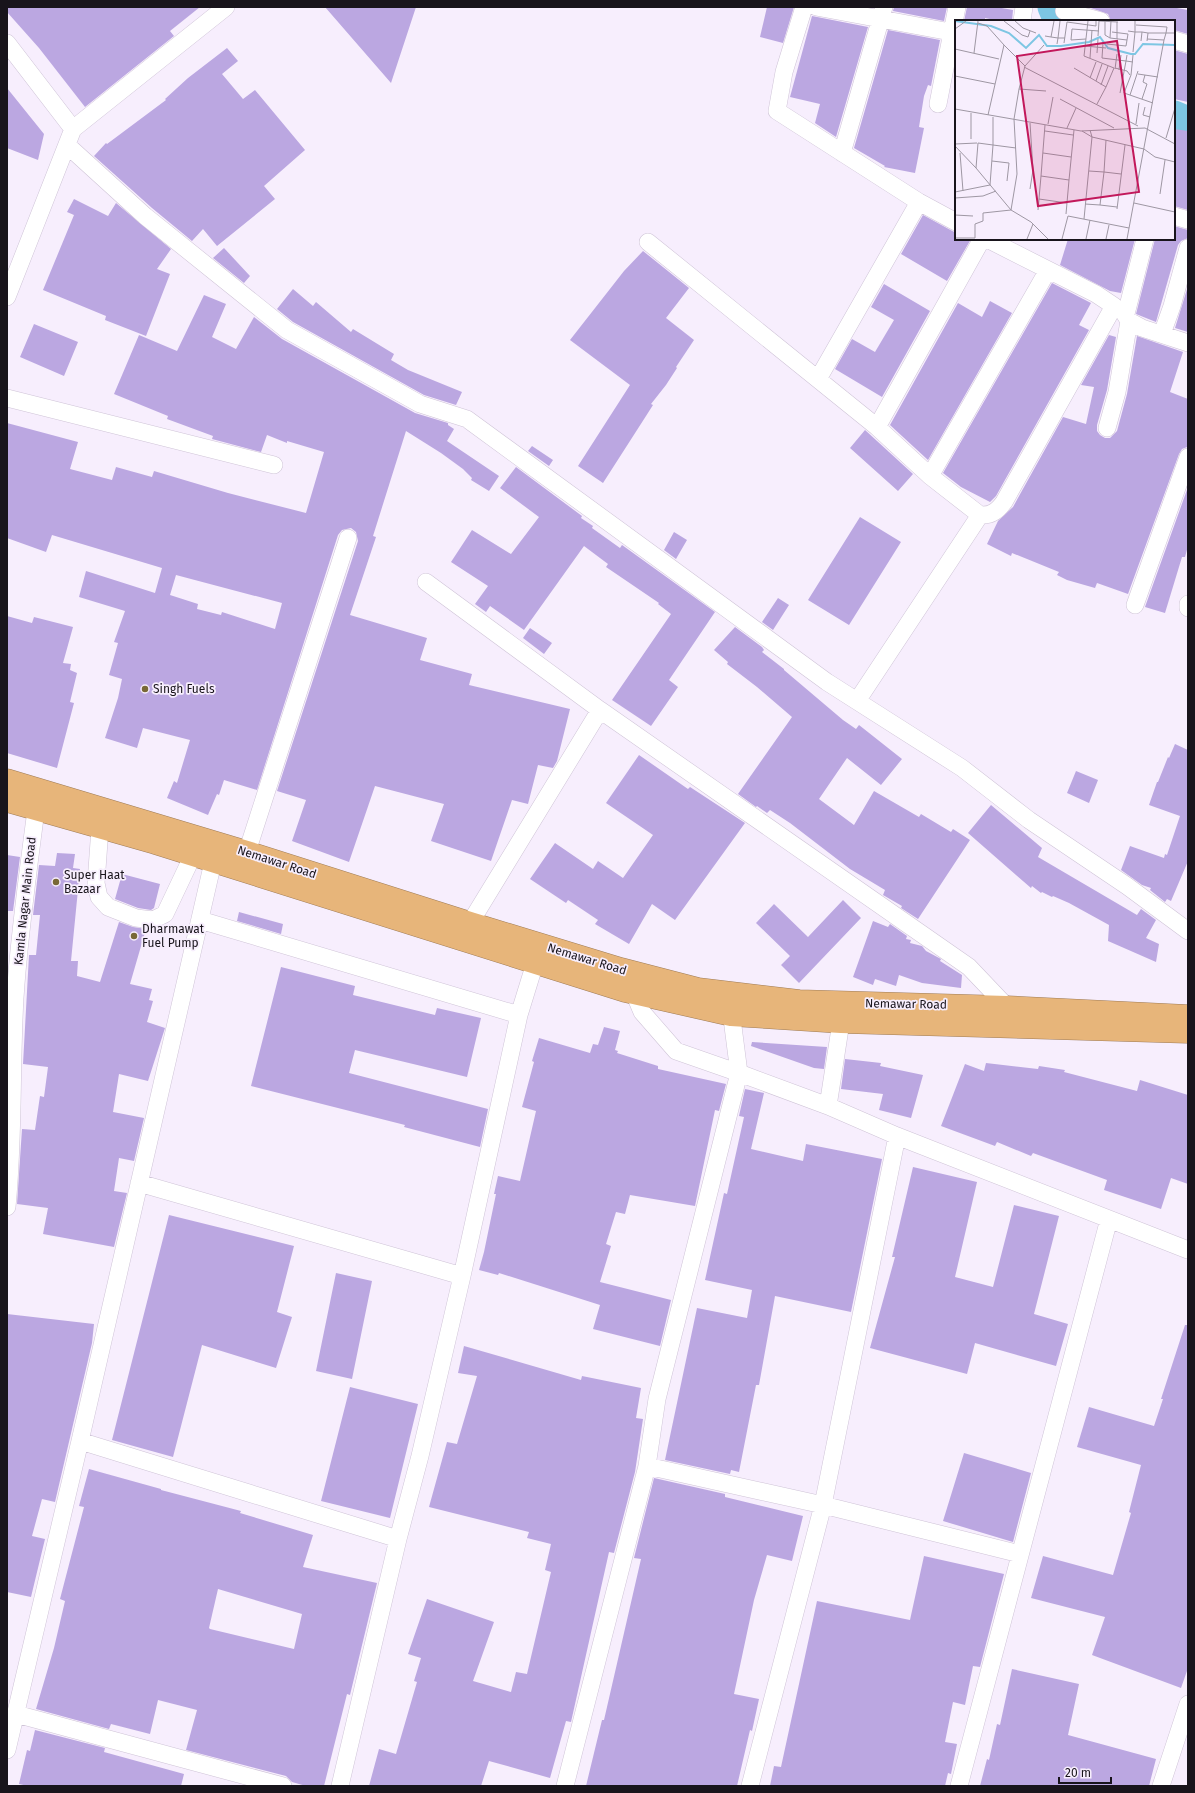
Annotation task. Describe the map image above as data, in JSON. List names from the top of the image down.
{
  "streets": {
    "highway": ["Nemawar Road"],
    "street": ["Kamla Nagar Main Road"]
  },
  "crossings": [
    ["Nemawar Road", "Kamla Nagar Main Road"]
  ],
  "places": ["Singh Fuels", "Super Haat Bazaar", "Dharmawat Fuel Pump"],
  "scale_bar": "20 m"
}
